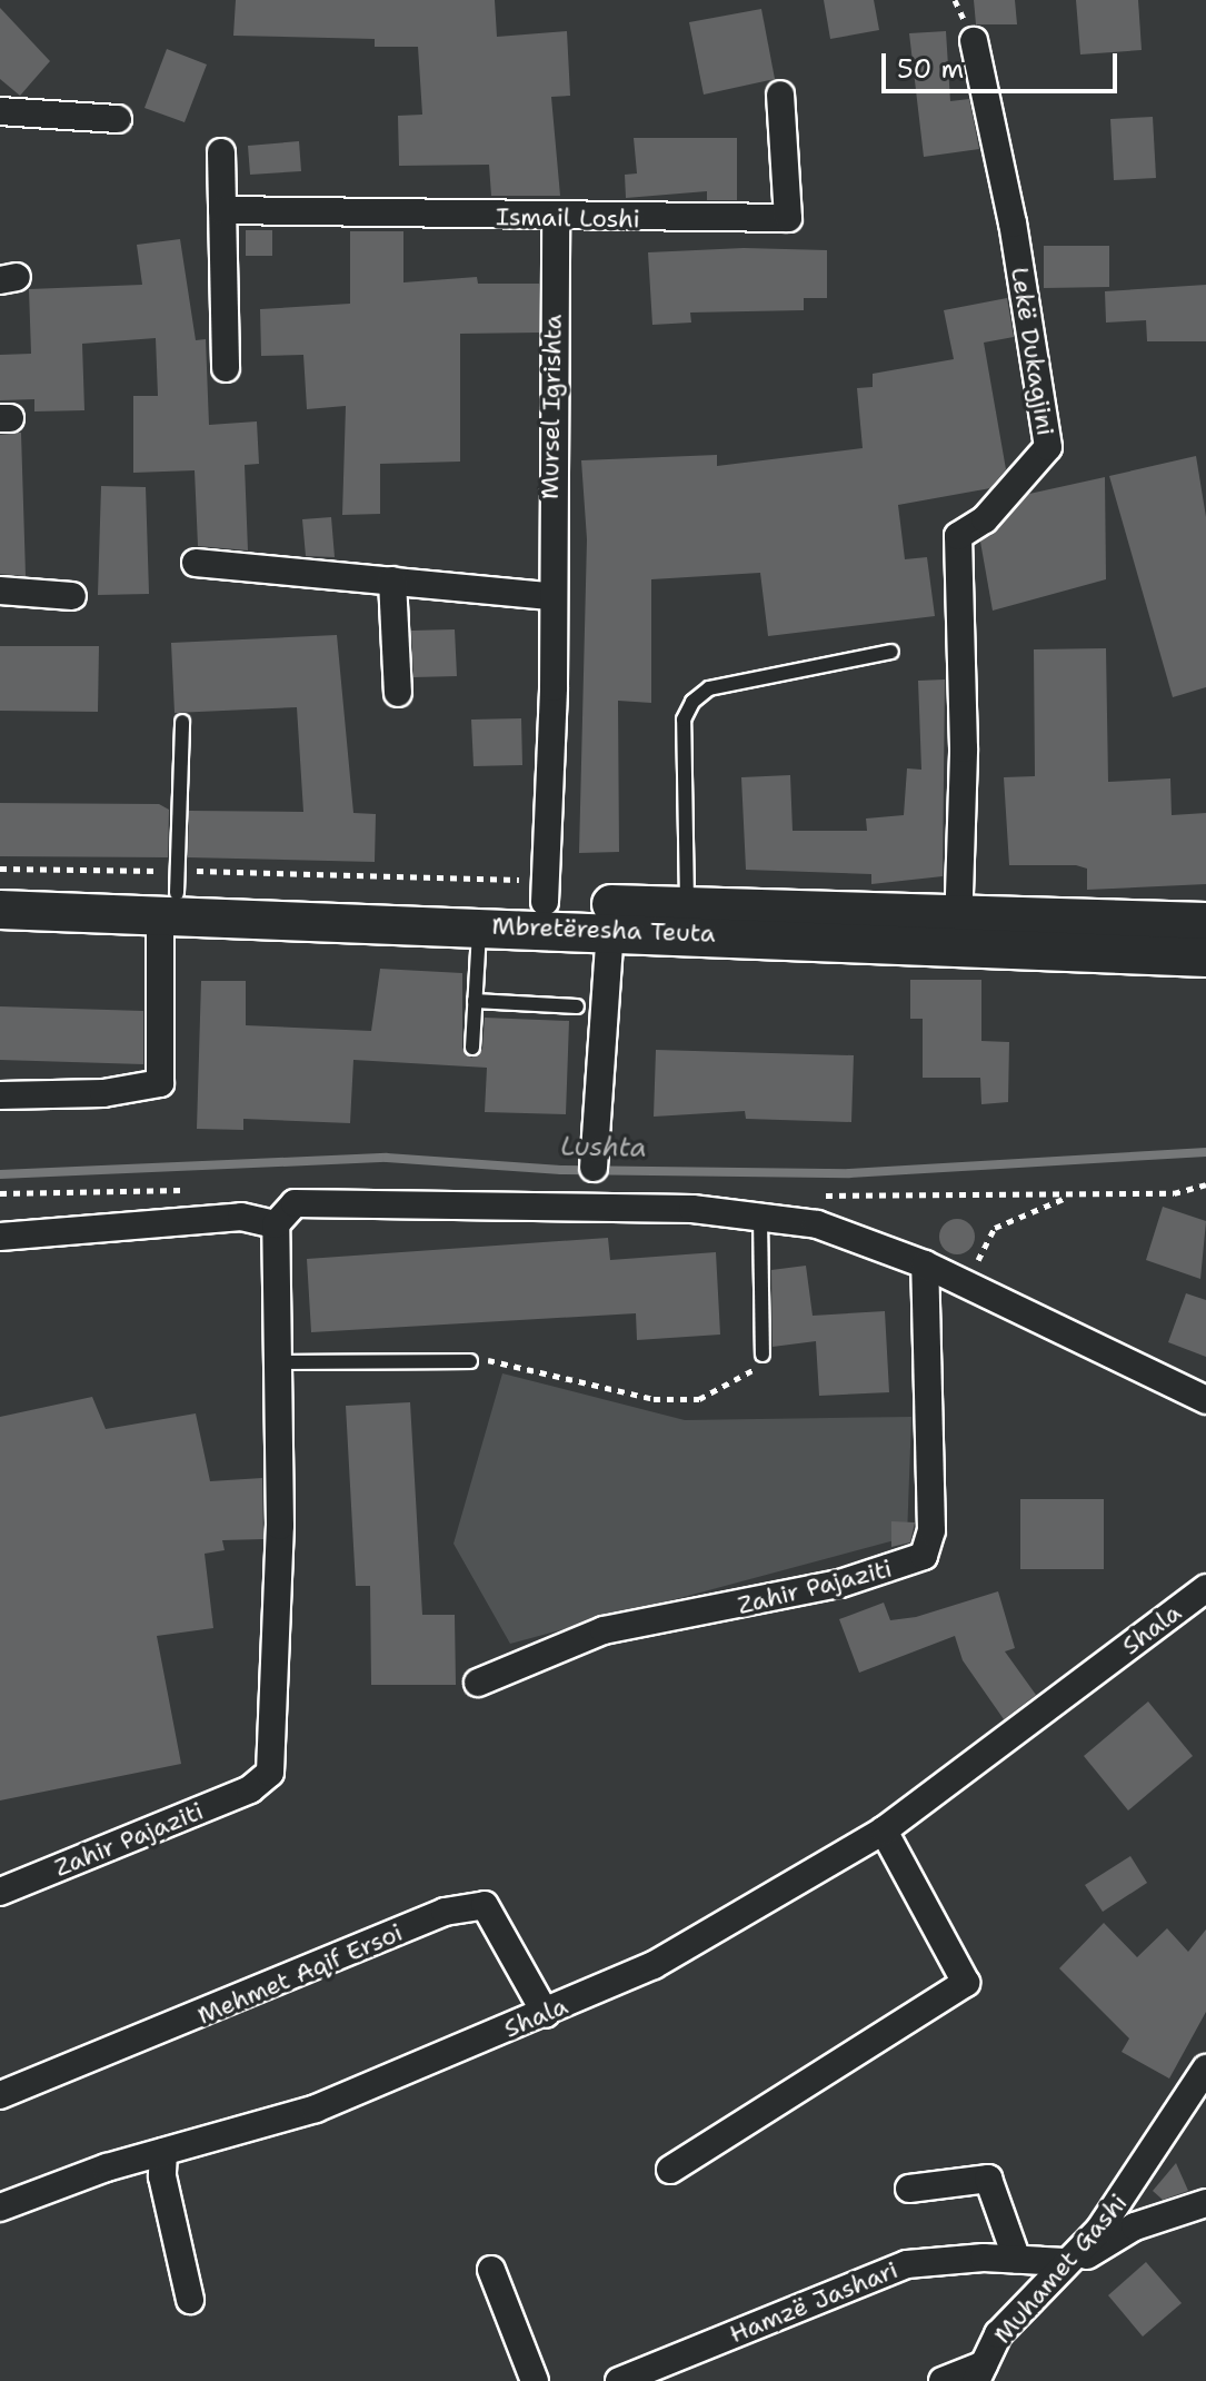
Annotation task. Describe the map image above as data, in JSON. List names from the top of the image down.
{
  "streets": {
    "main road": ["Mbretëresha Teuta"],
    "street": [
      "Ismail Loshi",
      "Lekë Dukagjini",
      "Mursel Igrishta",
      "Zahir Pajaziti",
      "Shala",
      "Mehmet Aqif Ersoi",
      "Muhamet Gashi",
      "Hamzë Jashari"
    ]
  },
  "crossings": [
    ["Ismail Loshi", "Mursel Igrishta"],
    ["Lekë Dukagjini", "Mbretëresha Teuta"],
    ["Mursel Igrishta", "Mbretëresha Teuta"],
    ["Shala", "Mehmet Aqif Ersoi"],
    ["Muhamet Gashi", "Hamzë Jashari"]
  ],
  "water": ["Lushta"],
  "scale_bar": "50 m"
}
